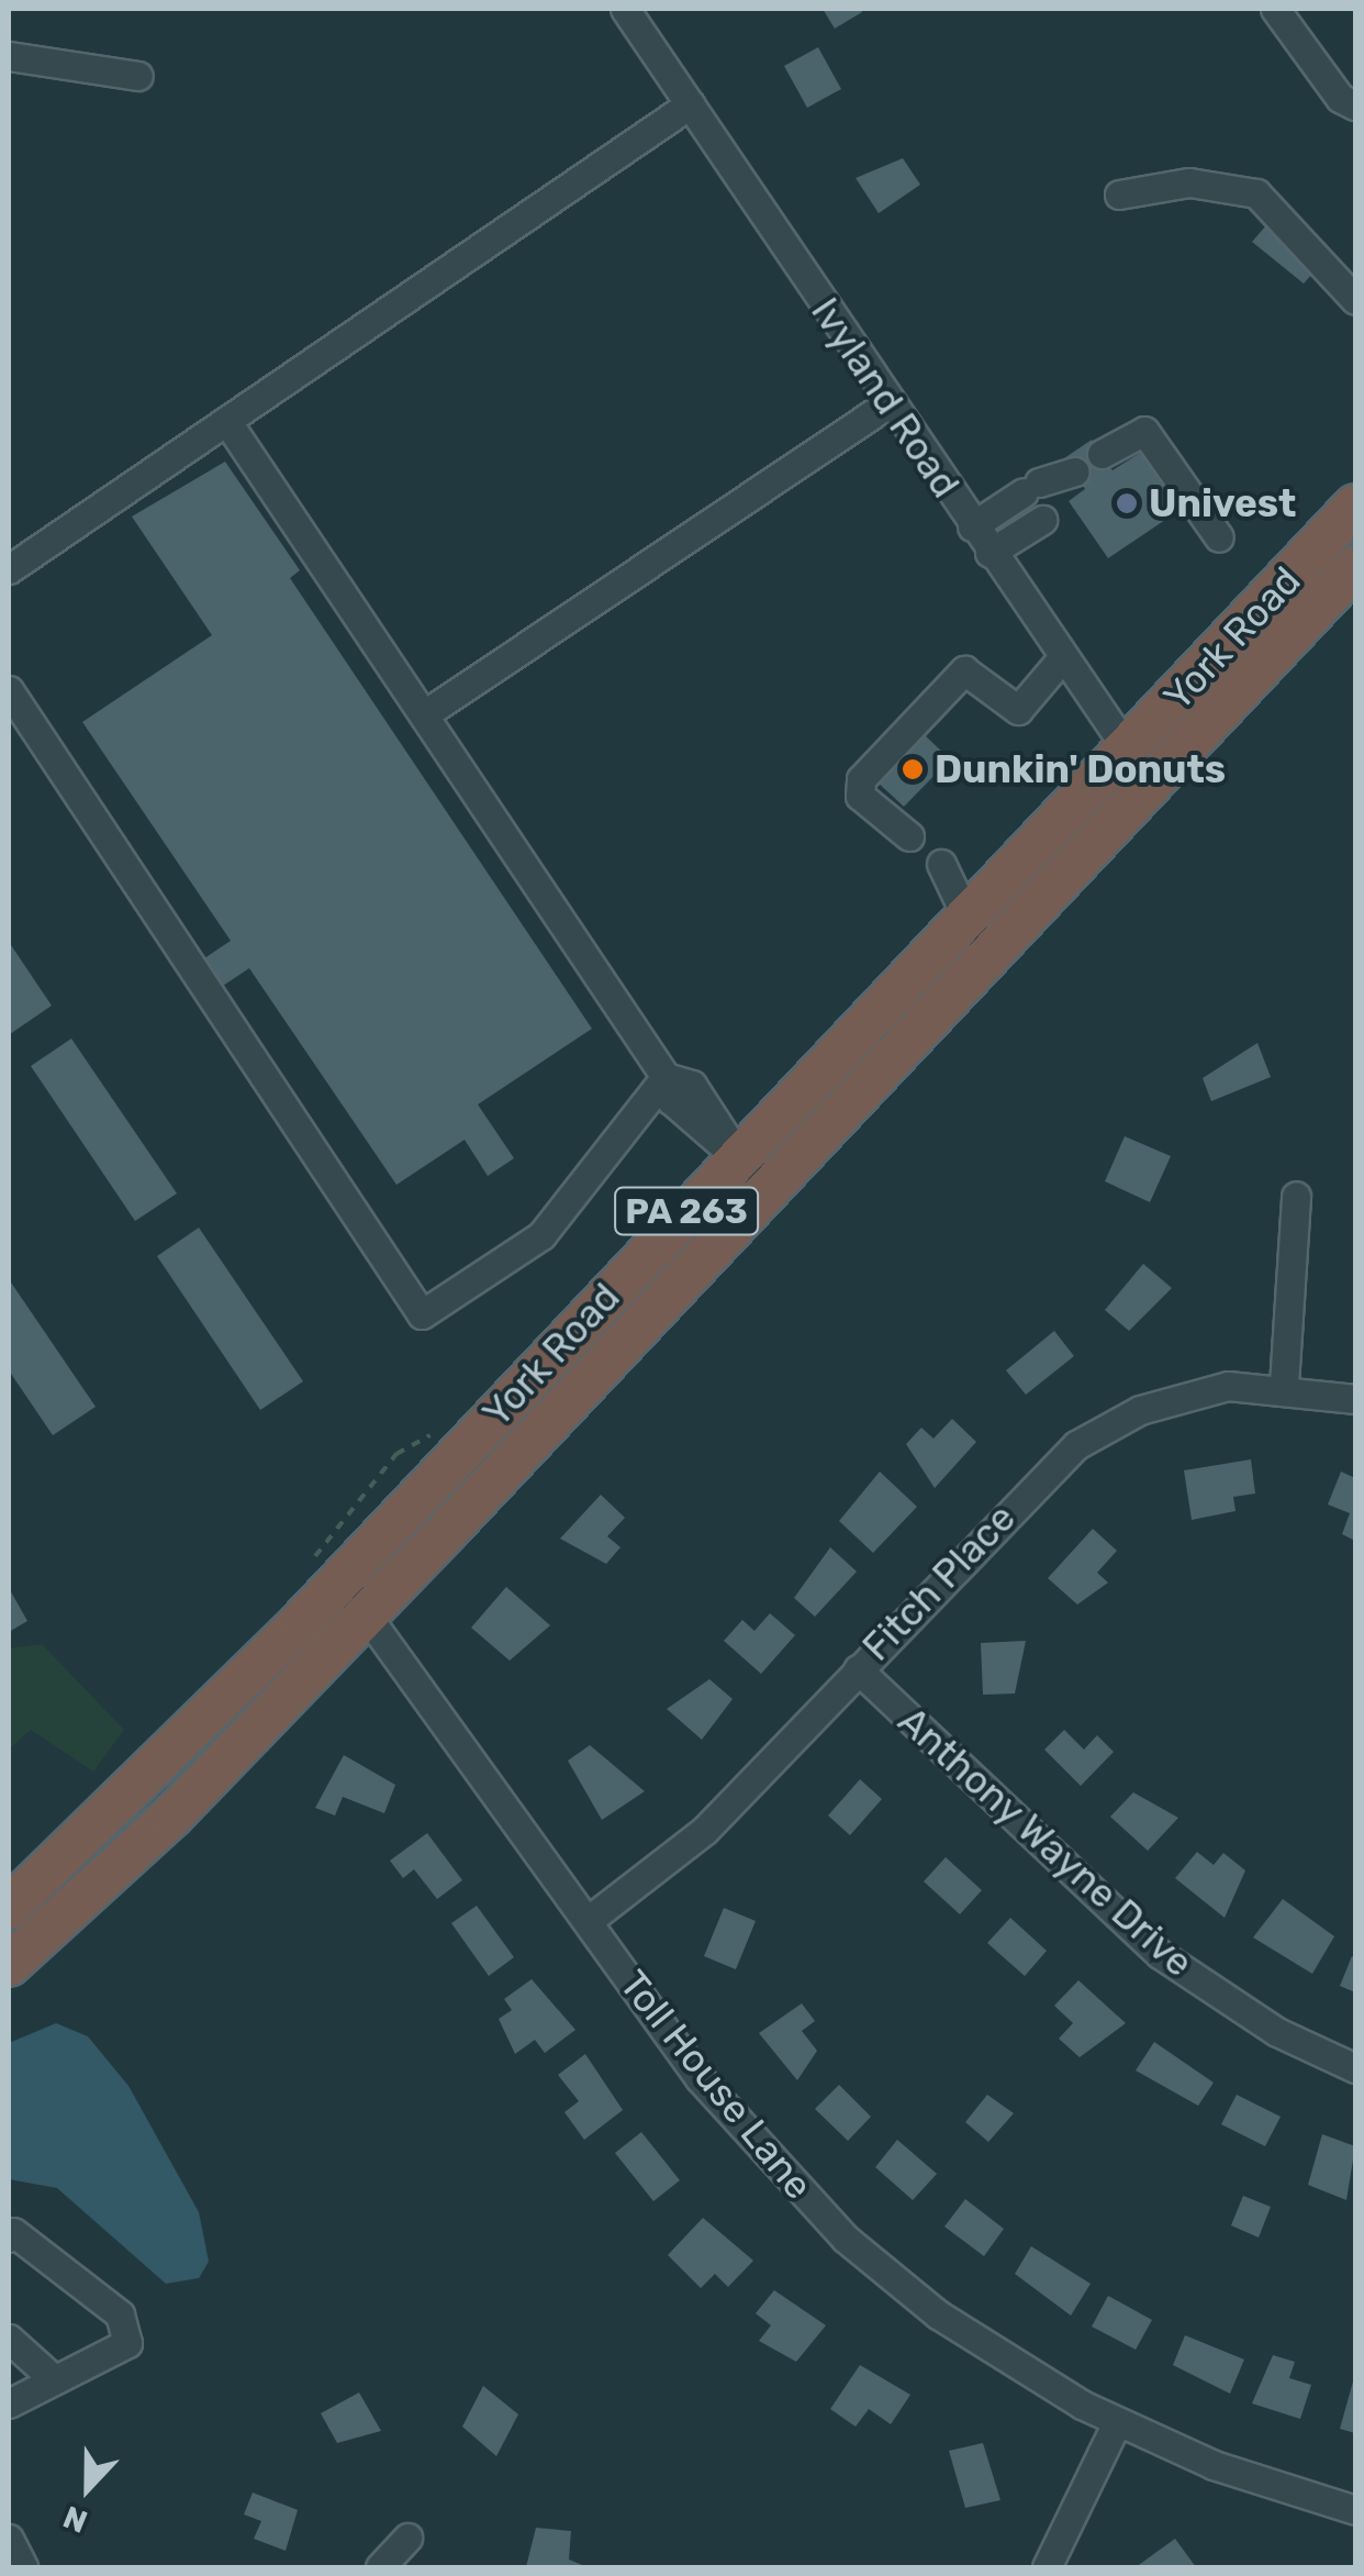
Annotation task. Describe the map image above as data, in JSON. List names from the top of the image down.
{
  "streets": {
    "highway": ["York Road", "PA 263"],
    "street": [
      "Ivyland Road",
      "Fitch Place",
      "Anthony Wayne Drive",
      "Toll House Lane"
    ]
  },
  "crossings": [
    ["Ivyland Road", "York Road"],
    ["York Road", "Toll House Lane"],
    ["Fitch Place", "Anthony Wayne Drive"],
    ["Fitch Place", "Toll House Lane"]
  ],
  "places": ["Univest", "Dunkin' Donuts"],
  "north": "bottom"
}
